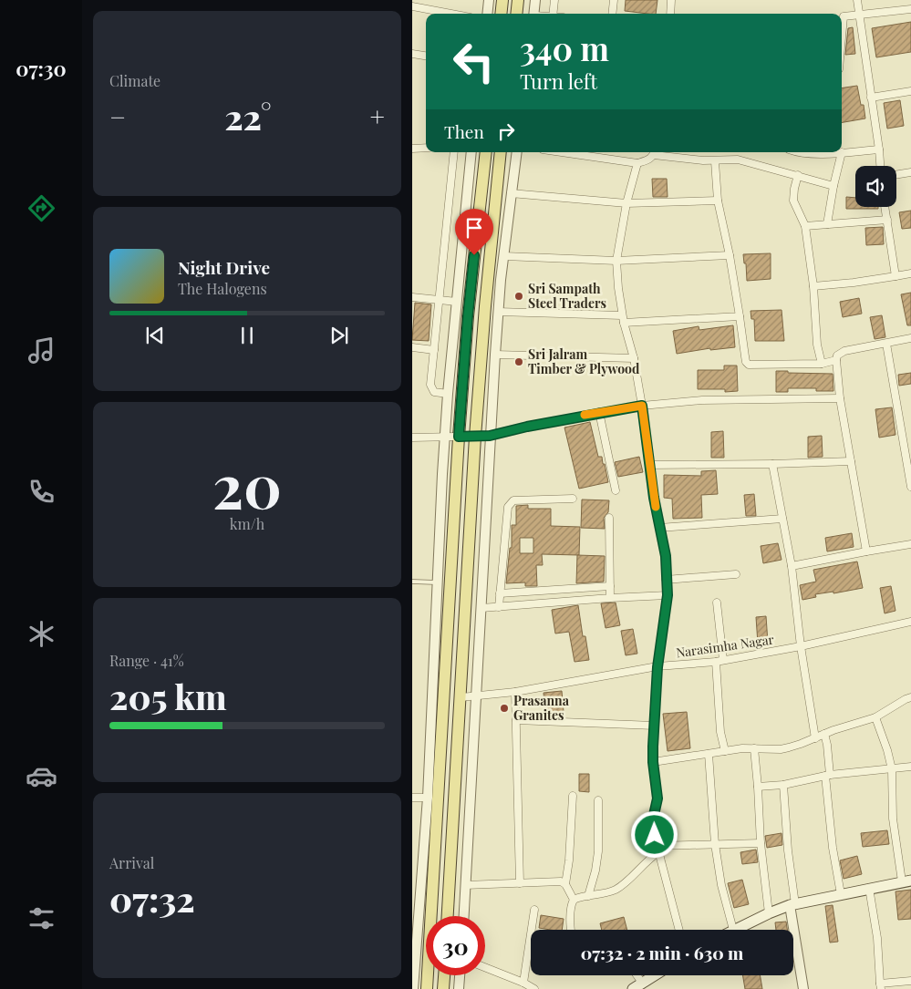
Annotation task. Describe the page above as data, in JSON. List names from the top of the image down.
{
  "streets": {
    "street": ["Narasimha Nagar"]
  },
  "places": ["Sri Sampath Steel Traders", "Sri Jalram Timber & Plywood", "Prasanna Granites"],
  "page": {
    "tabs": "07:30",
    "tile": [
      "Climate",
      ["20", "km/h"],
      ["Range · 41%", "205 km"],
      ["Arrival", "07:32"]
    ],
    "turn": ["340 m", "Turn left"],
    "heat": ["−", "22°", "+"],
    "then": "Then",
    "song": ["Night Drive", "The Halogens"],
    "limit": "30",
    "trip": "07:32 · 2 min · 630 m"
  }
}
